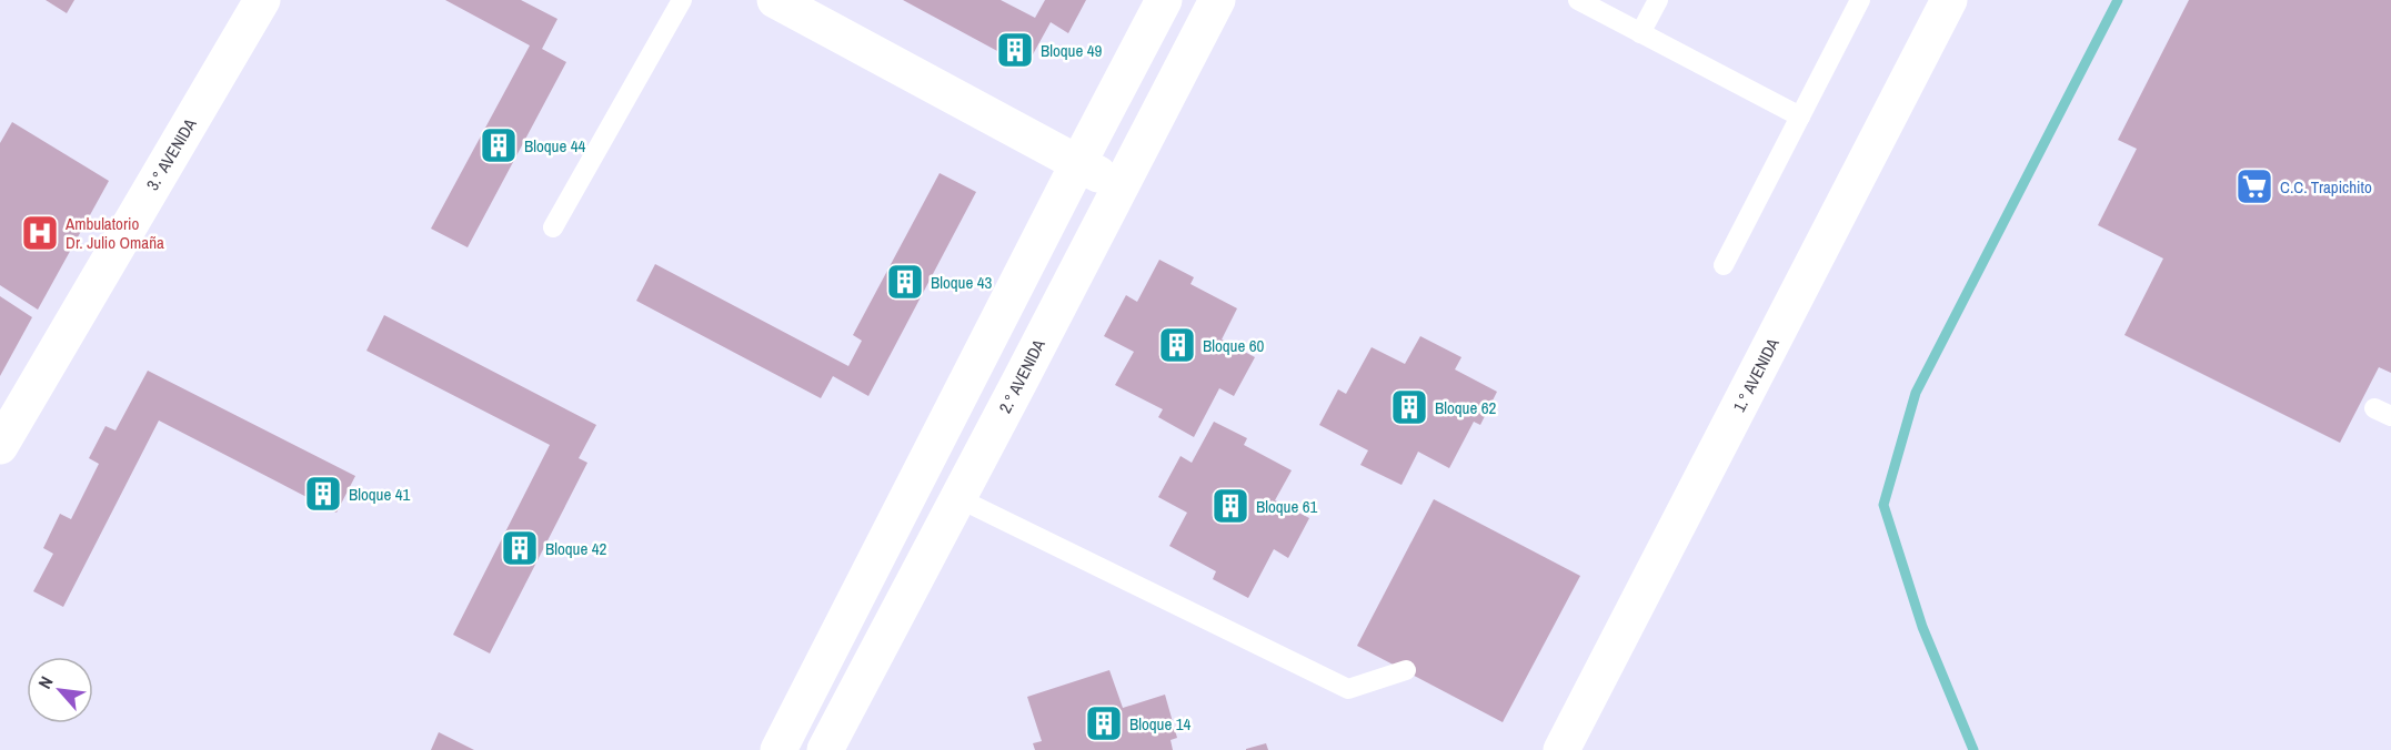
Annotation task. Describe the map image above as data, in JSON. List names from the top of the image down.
{
  "streets": {
    "street": ["3.° AVENIDA", "1.° AVENIDA", "2.° AVENIDA"]
  },
  "places": {
    "building": [
      "Bloque 49",
      "Bloque 44",
      "Bloque 43",
      "Bloque 60",
      "Bloque 62",
      "Bloque 41",
      "Bloque 61",
      "Bloque 42",
      "Bloque 14"
    ],
    "supermarket": ["C.C. Trapichito"],
    "hospital": ["Ambulatorio Dr. Julio Omaña"]
  },
  "north": "top left"
}
